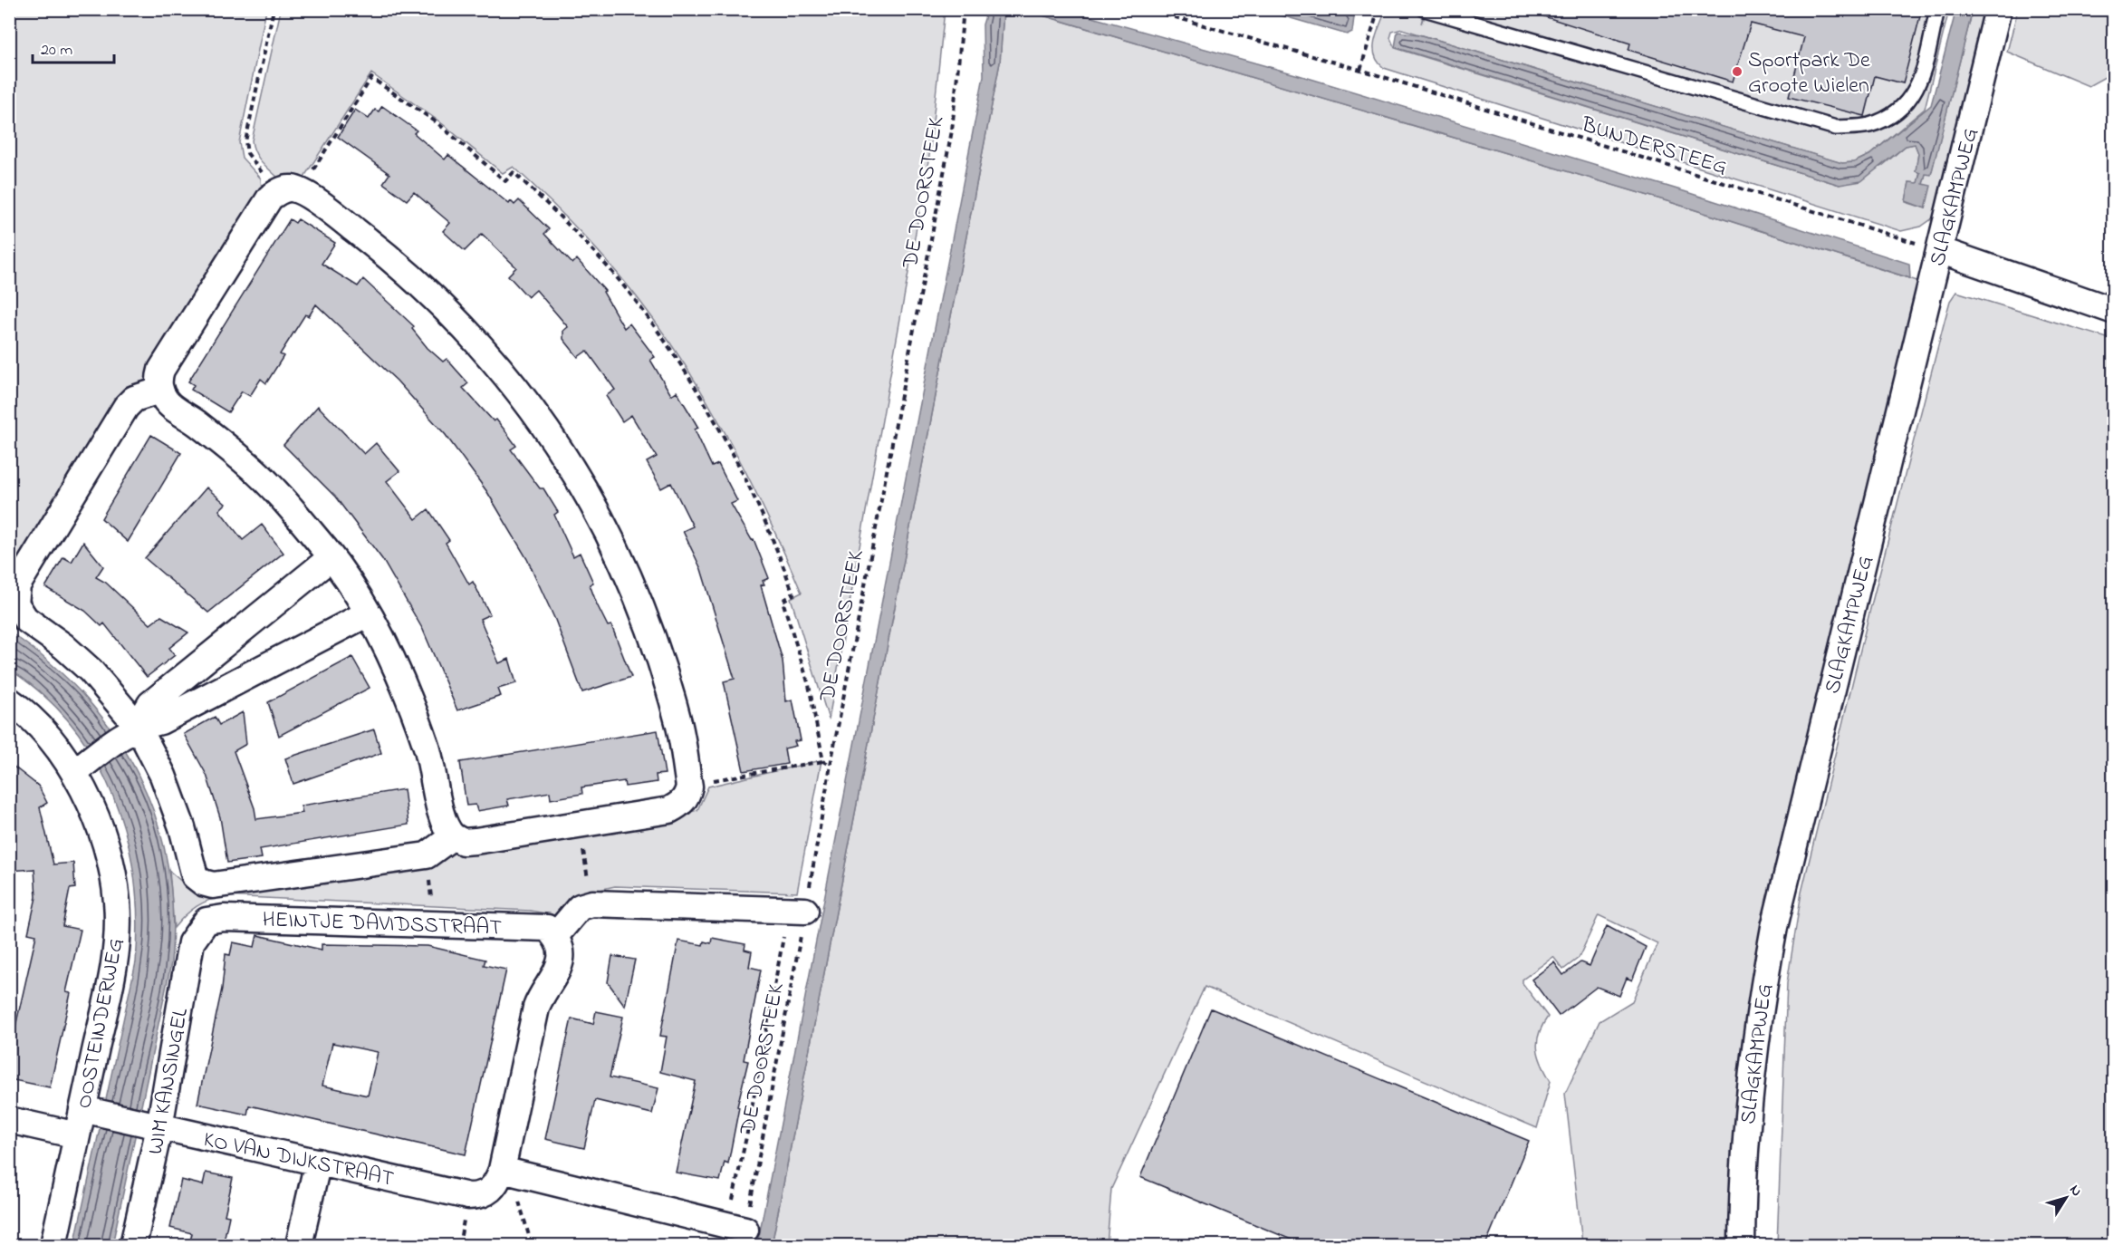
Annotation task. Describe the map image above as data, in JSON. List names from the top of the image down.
{
  "streets": {
    "street": [
      "SLAGKAMPWEG",
      "HEINTJE DAVIDSSTRAAT",
      "OOSTEINDERWEG",
      "WIM KANSINGEL",
      "KO VAN DIJKSTRAAT"
    ],
    "path": ["BUNDERSTEEG", "DE DOORSTEEK"]
  },
  "crossings": [
    ["BUNDERSTEEG", "SLAGKAMPWEG"],
    ["HEINTJE DAVIDSSTRAAT", "WIM KANSINGEL"],
    ["OOSTEINDERWEG", "KO VAN DIJKSTRAAT"],
    ["WIM KANSINGEL", "KO VAN DIJKSTRAAT"]
  ],
  "places": ["Sportpark De Groote Wielen"],
  "scale_bar": "20 m",
  "north": "top right"
}
